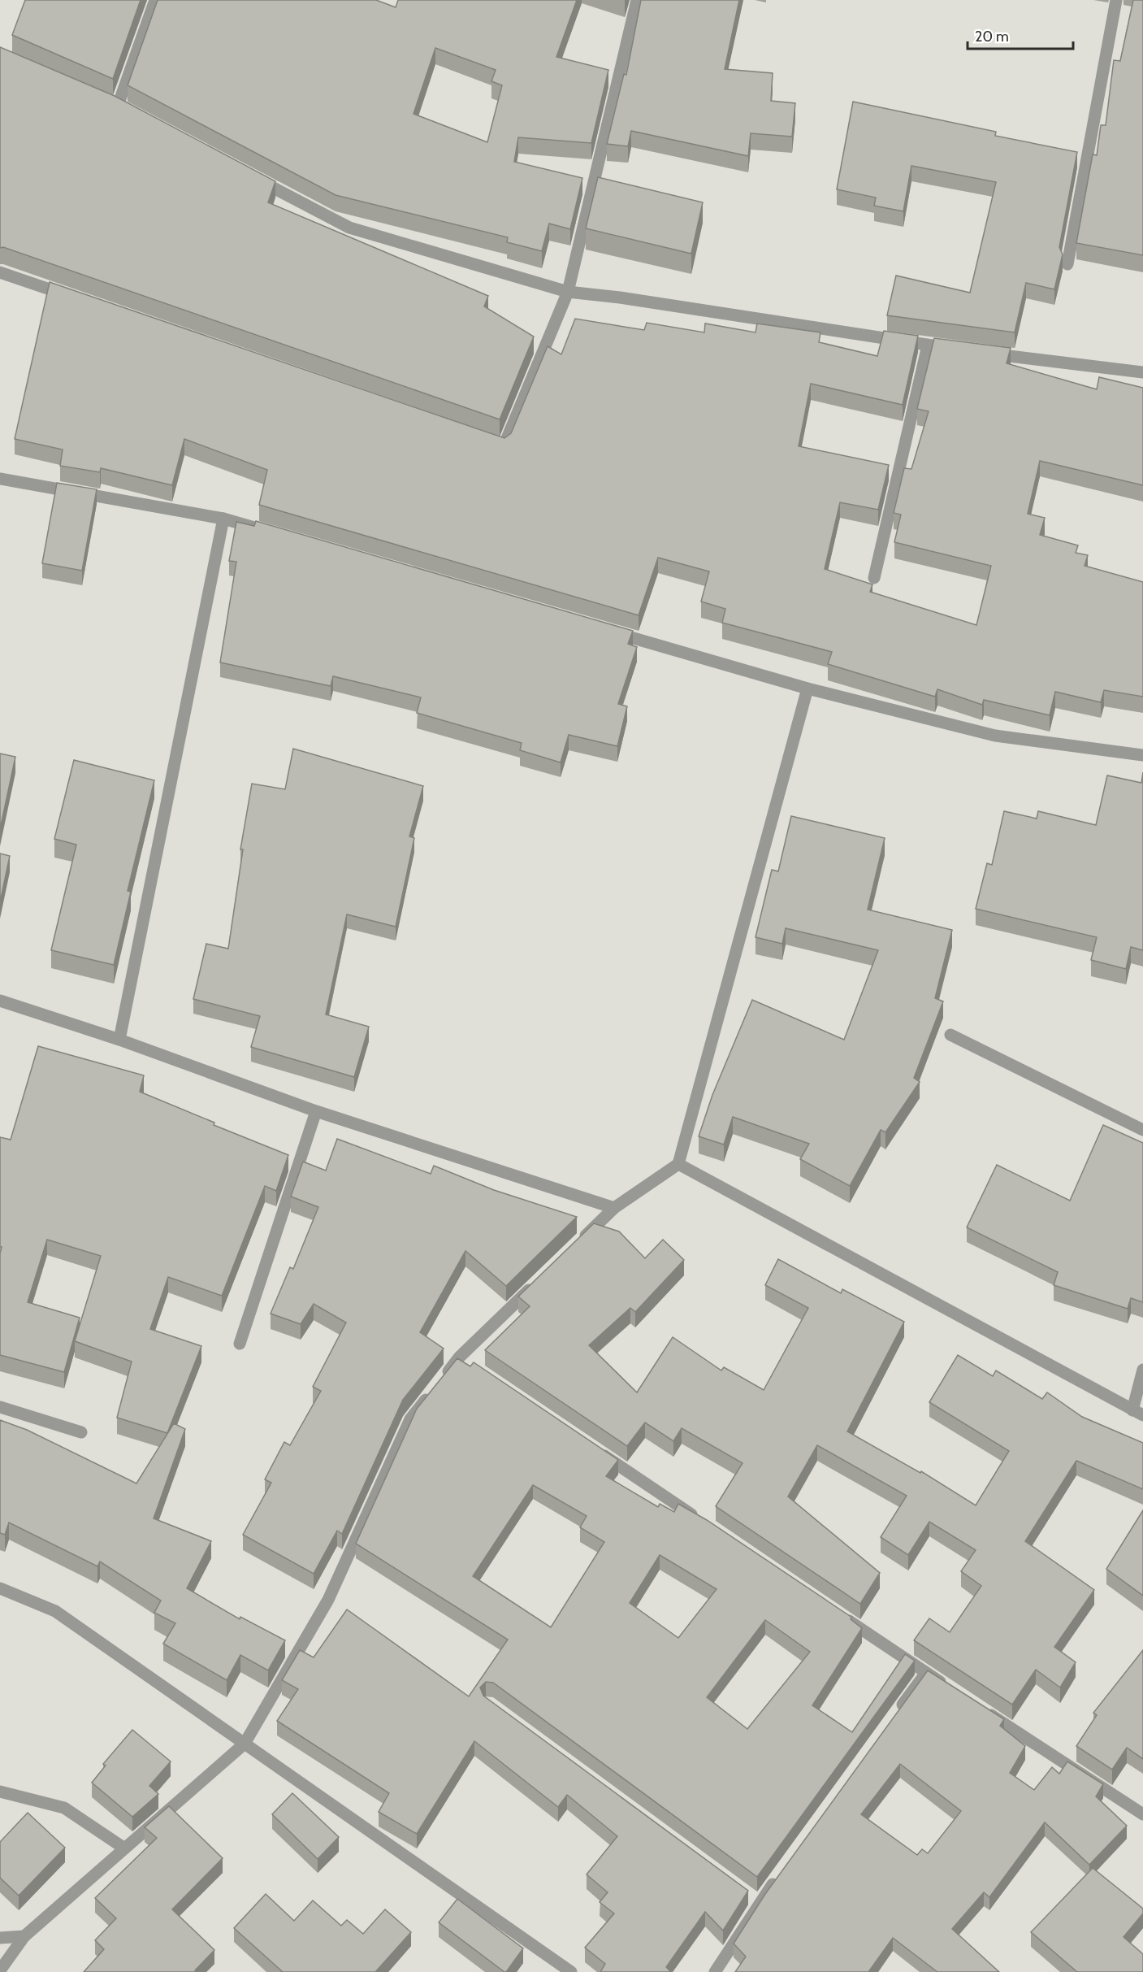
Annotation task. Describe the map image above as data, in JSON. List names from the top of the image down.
{
  "scale_bar": "20 m"
}
